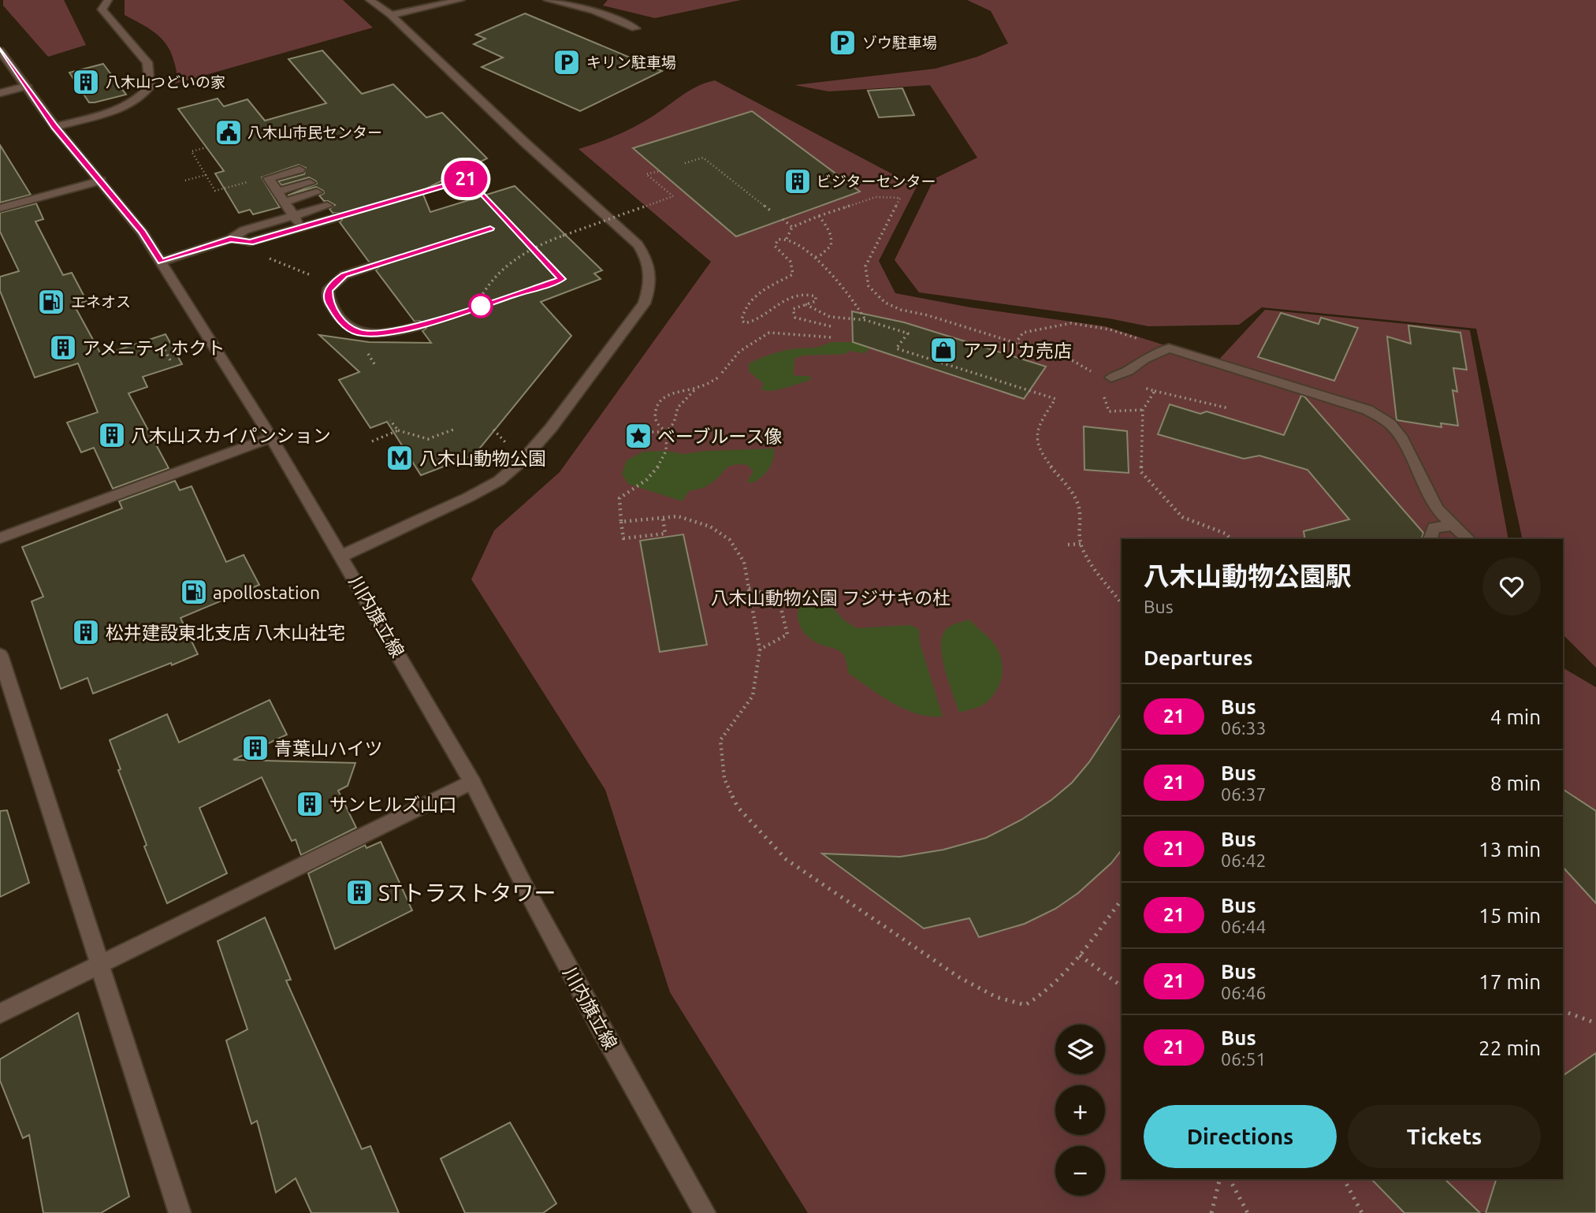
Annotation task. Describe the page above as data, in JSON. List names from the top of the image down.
{
  "streets": {
    "street": ["川内旗立線"]
  },
  "parks": ["八木山動物公園 フジサキの杜"],
  "places": {
    "parking": ["ゾウ駐車場", "キリン駐車場"],
    "building": [
      "八木山つどいの家",
      "ビジターセンター",
      "アメニティホクト",
      "八木山スカイパンション",
      "松井建設東北支店 八木山社宅",
      "青葉山ハイツ",
      "サンヒルズ山口",
      "STトラストタワー"
    ],
    "public building": ["八木山市民センター"],
    "fuel station": ["エネオス", "apollostation"],
    "shop": ["アフリカ売店"],
    "place": ["ベーブルース像"],
    "metro station": ["八木山動物公園"]
  },
  "lines": ["bus line 21"],
  "page": {
    "on_map": "21",
    "heading": [
      ["八木山動物公園駅", "Bus"],
      "Departures"
    ],
    "list": [
      {
        "mark": "21",
        "name": "Bus",
        "note": "06:33",
        "value": "4 min"
      },
      {
        "mark": "21",
        "name": "Bus",
        "note": "06:37",
        "value": "8 min"
      },
      {
        "mark": "21",
        "name": "Bus",
        "note": "06:42",
        "value": "13 min"
      },
      {
        "mark": "21",
        "name": "Bus",
        "note": "06:44",
        "value": "15 min"
      },
      {
        "mark": "21",
        "name": "Bus",
        "note": "06:46",
        "value": "17 min"
      },
      {
        "mark": "21",
        "name": "Bus",
        "note": "06:51",
        "value": "22 min"
      }
    ],
    "map_buttons": ["+", "−"],
    "buttons": ["Directions", "Tickets"]
  }
}
